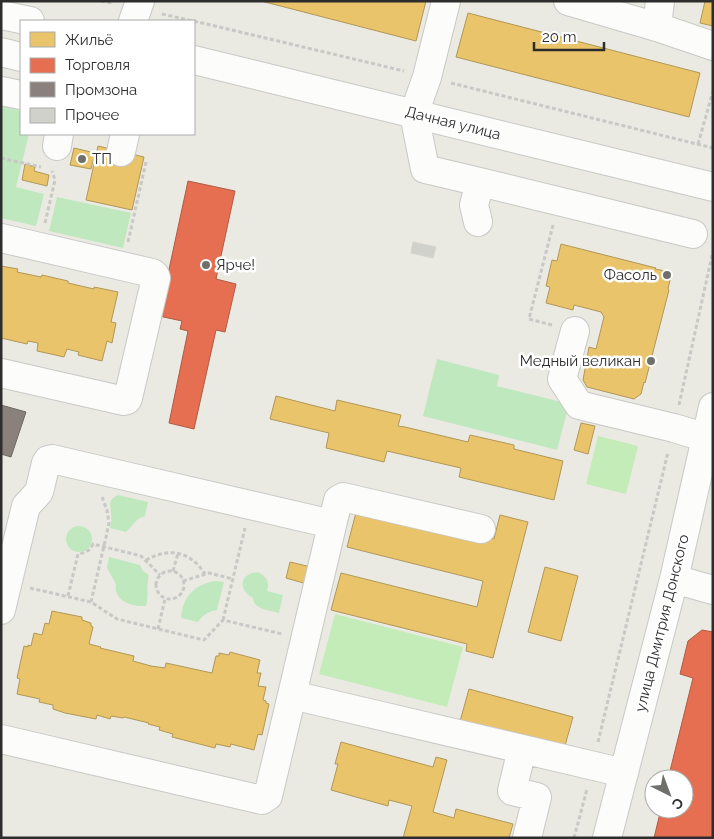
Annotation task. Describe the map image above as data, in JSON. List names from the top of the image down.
{
  "streets": {
    "street": ["Дачная улица", "улица Дмитрия Донского"]
  },
  "places": [
    "ТП",
    "Ярче!",
    "Фасоль",
    "Медный великан"
  ],
  "legend": [
    "Жильё",
    "Торговля",
    "Промзона",
    "Прочее"
  ],
  "scale_bar": "20 m",
  "north": "bottom right"
}
